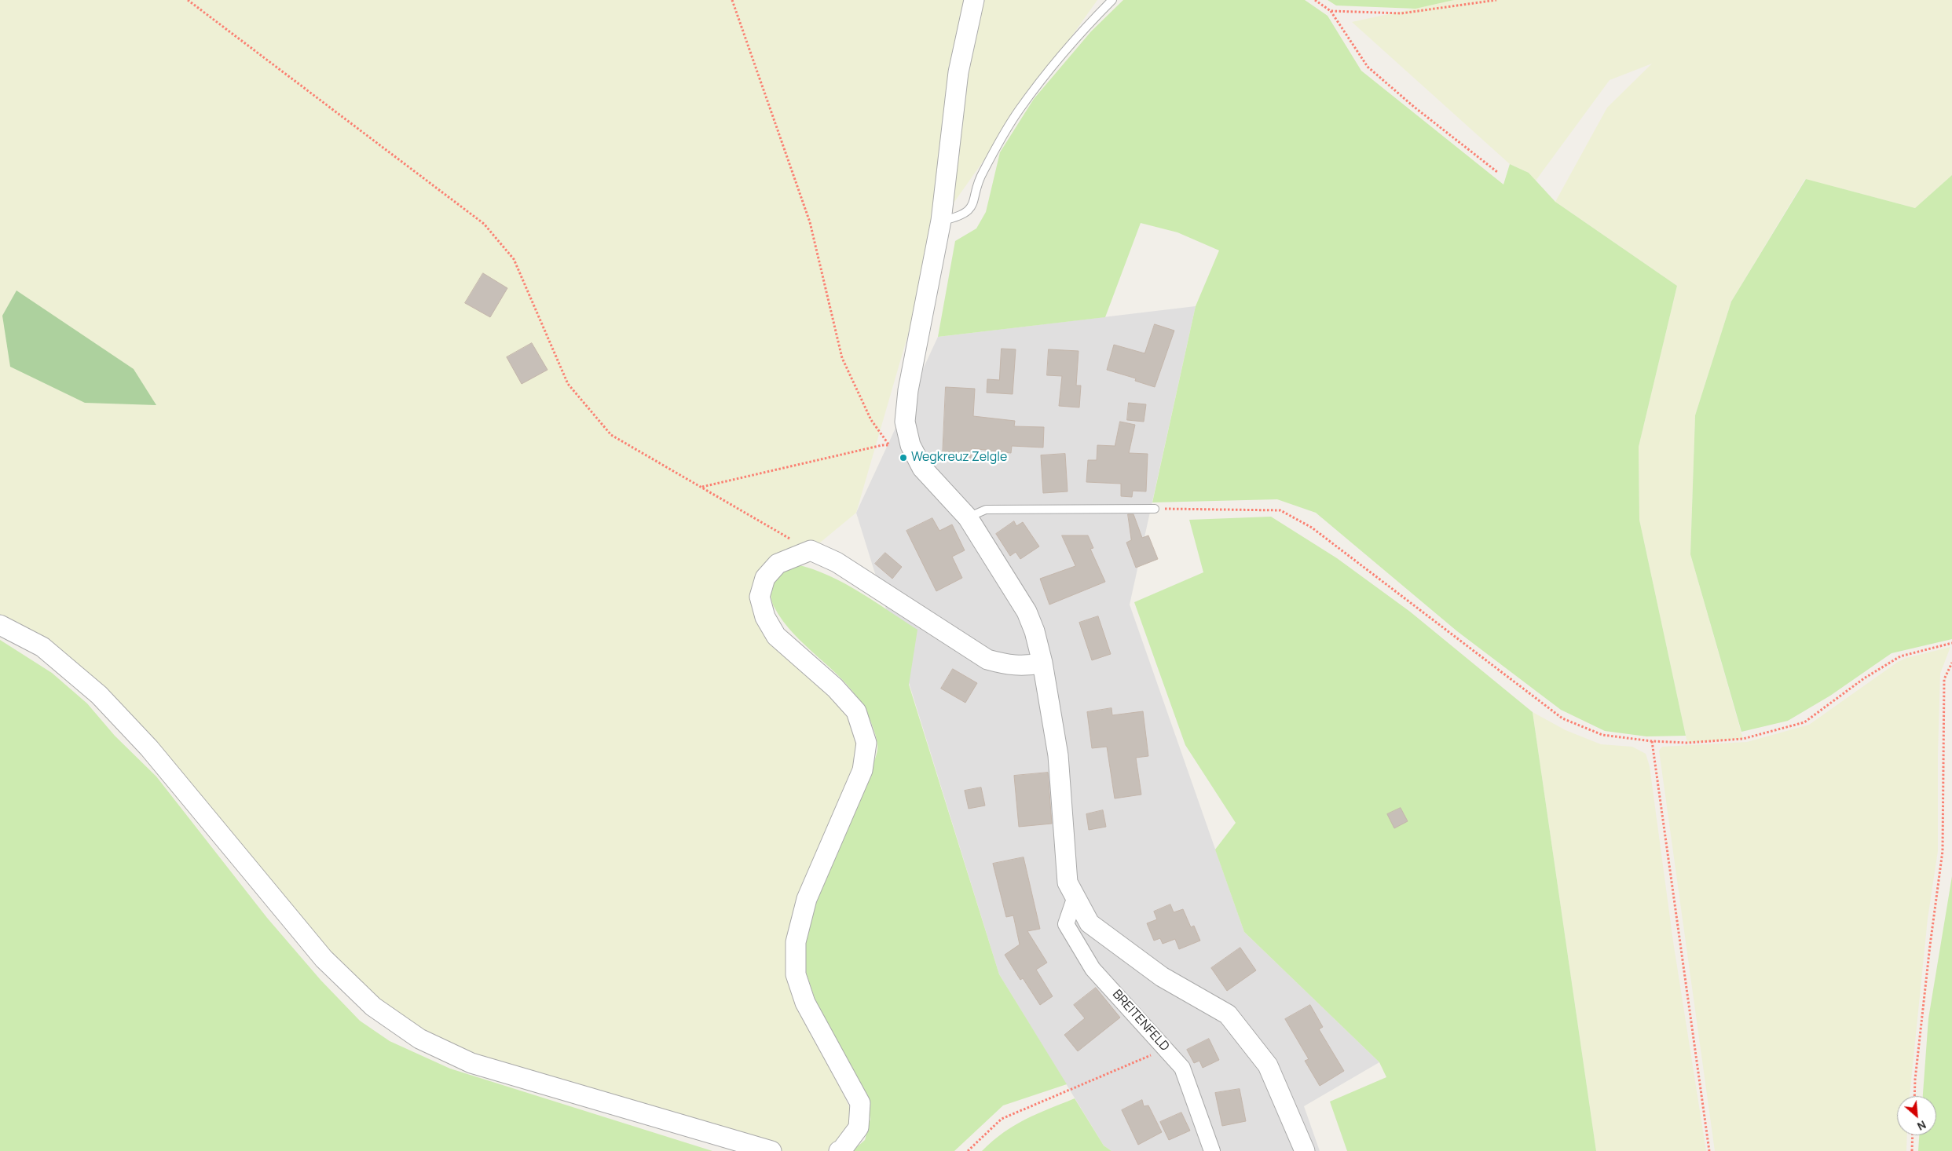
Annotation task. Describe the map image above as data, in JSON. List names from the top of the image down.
{
  "streets": {
    "street": ["BREITENFELD"]
  },
  "places": ["Wegkreuz Zelgle"],
  "north": "bottom right"
}
